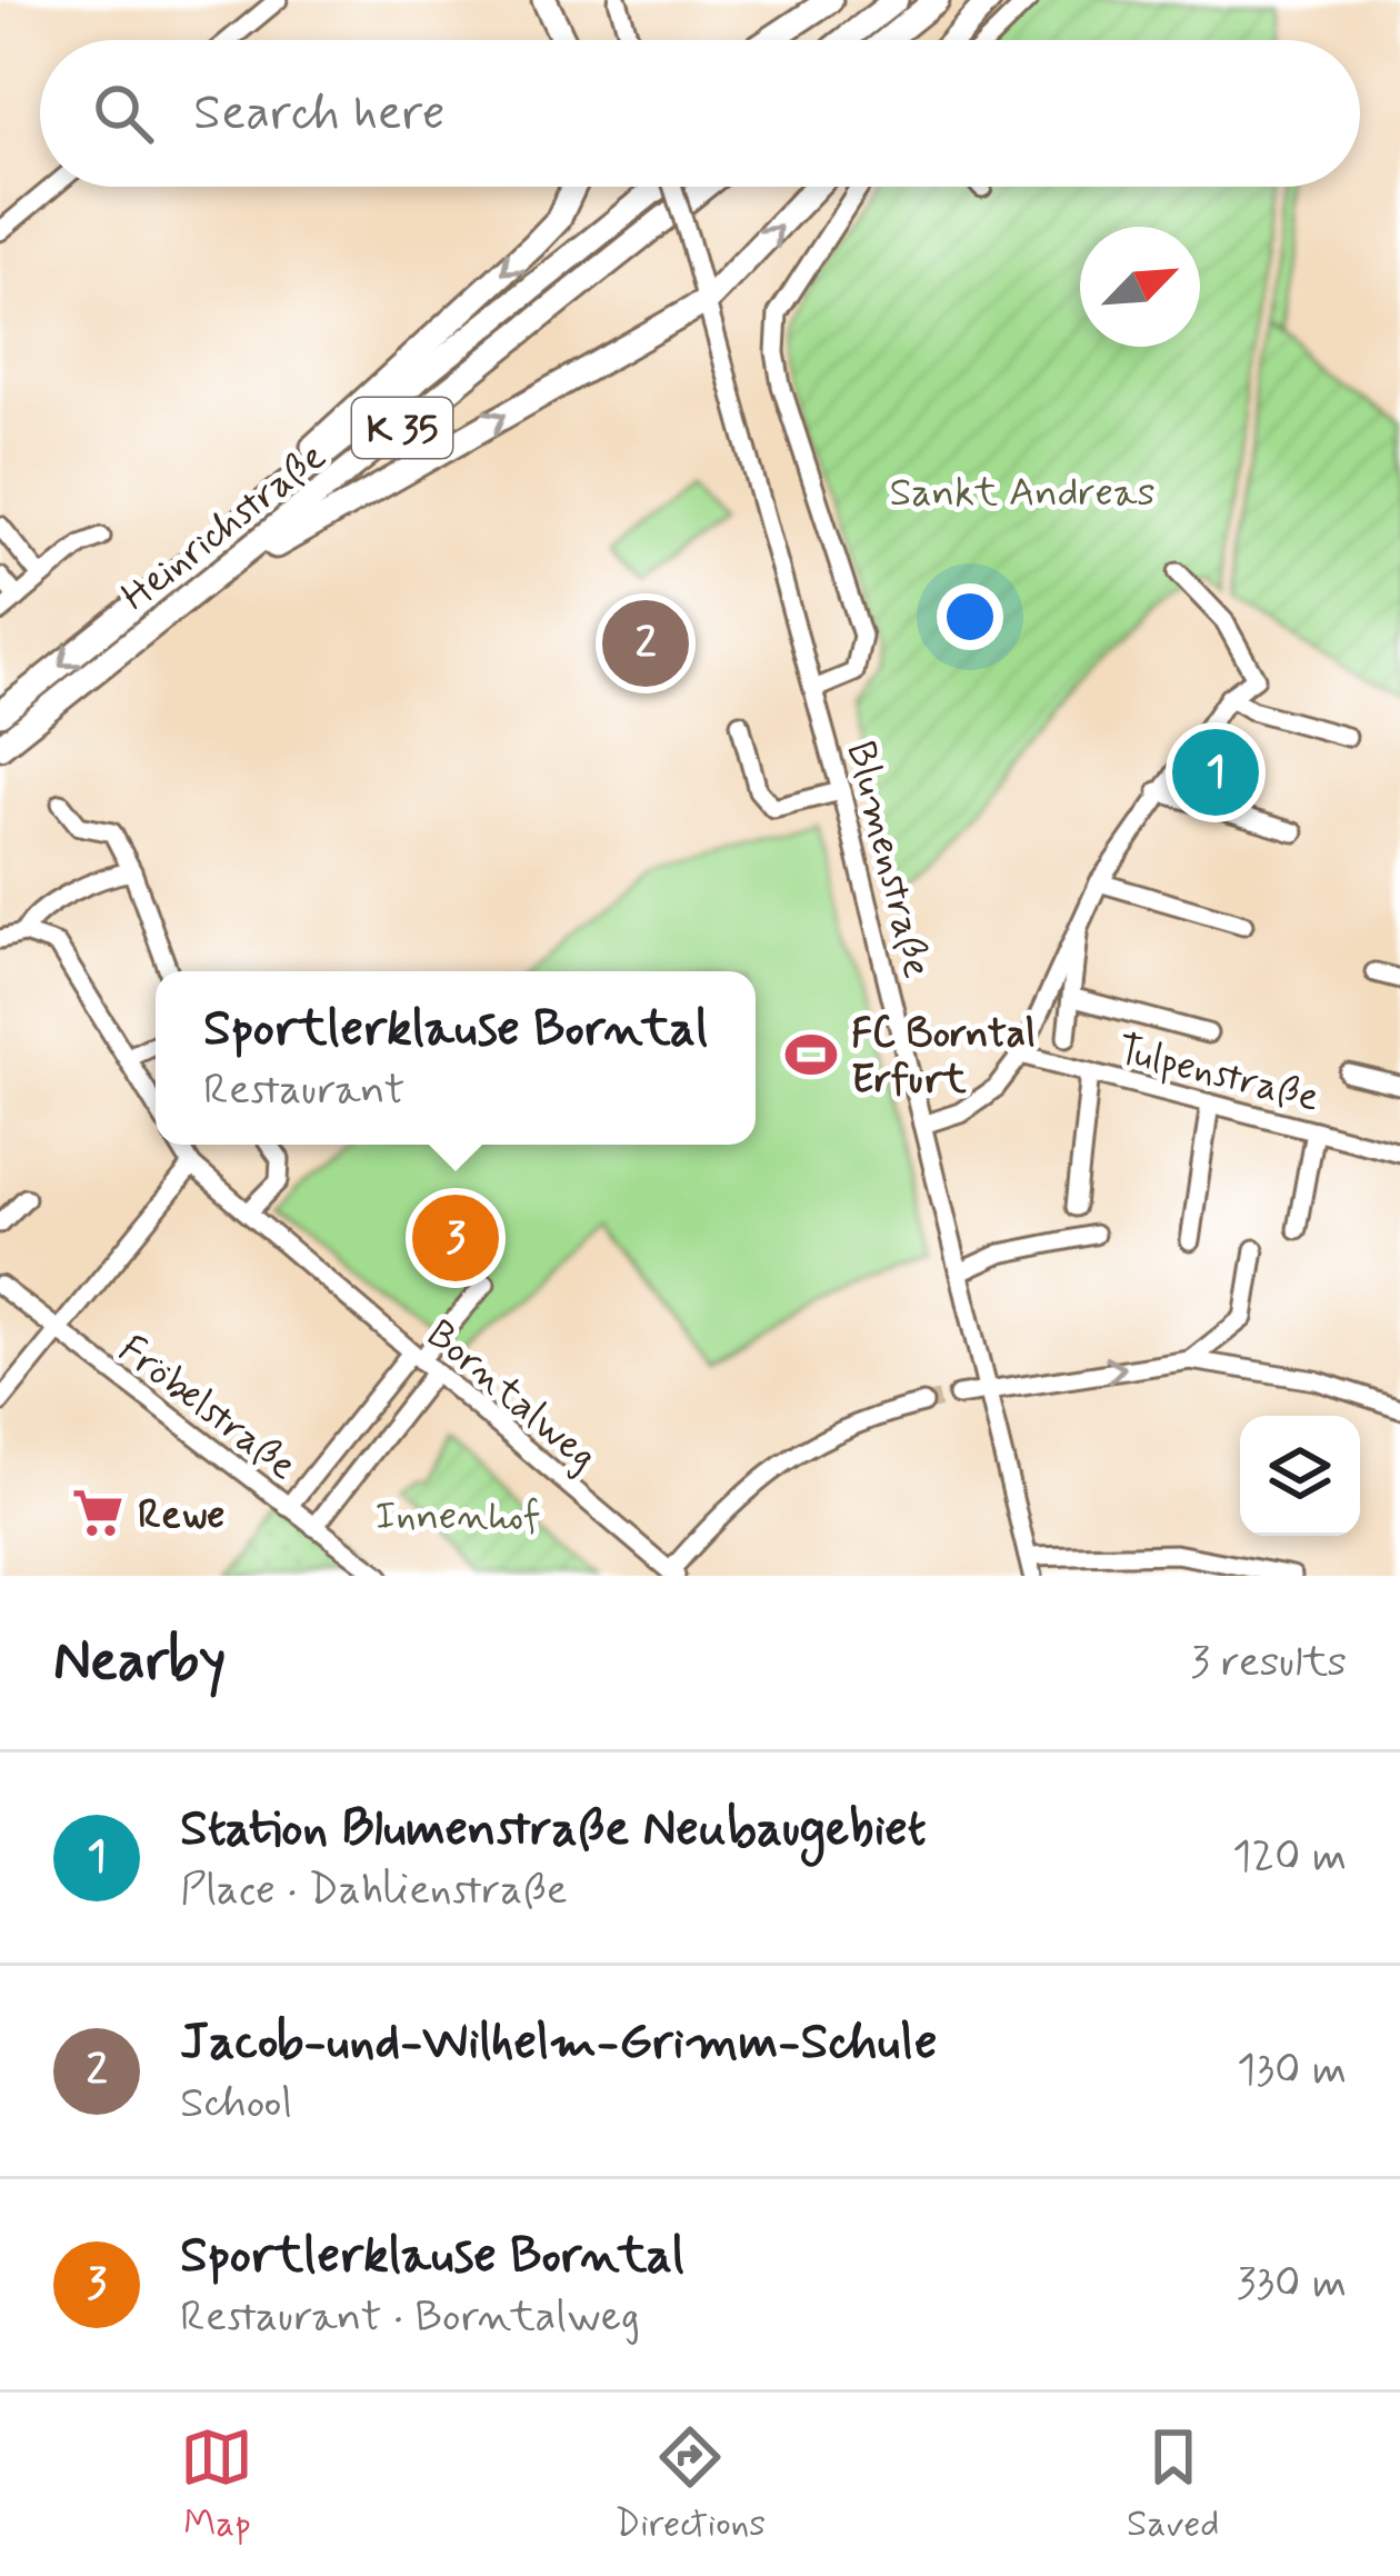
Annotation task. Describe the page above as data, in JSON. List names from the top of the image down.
{
  "streets": {
    "highway": ["K 35", "Heinrichstraße"],
    "street": [
      "Blumenstraße",
      "Tulpenstraße",
      "Borntalweg",
      "Fröbelstraße"
    ]
  },
  "parks": ["Sankt Andreas", "Innenhof"],
  "places": {
    "sports": ["FC Borntal Erfurt"],
    "supermarket": ["Rewe"]
  },
  "north": "top right",
  "page": {
    "search": "Search here",
    "pins": ["2", "1", "3"],
    "popup": ["Sportlerklause Borntal", "Restaurant"],
    "heading": ["Nearby", "3 results"],
    "list": [
      {
        "mark": "1",
        "name": "Station Blumenstraße Neubaugebiet",
        "note": "Place · Dahlienstraße",
        "value": "120 m"
      },
      {
        "mark": "2",
        "name": "Jacob-und-Wilhelm-Grimm-Schule",
        "note": "School",
        "value": "130 m"
      },
      {
        "mark": "3",
        "name": "Sportlerklause Borntal",
        "note": "Restaurant · Borntalweg",
        "value": "330 m"
      }
    ],
    "nav": ["Map", "Directions", "Saved"]
  }
}
